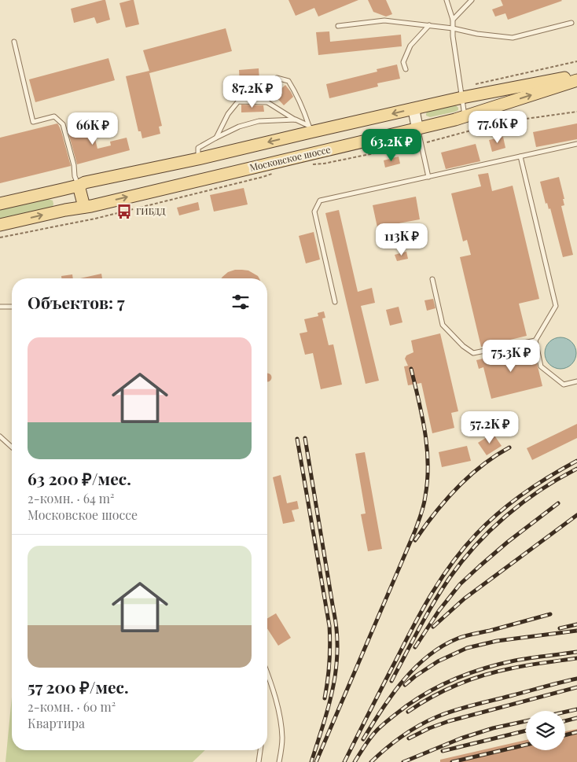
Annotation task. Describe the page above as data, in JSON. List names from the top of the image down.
{
  "streets": {
    "main road": ["Московское шоссе"]
  },
  "places": {
    "bus stop": ["ГИБДД"]
  },
  "page": {
    "price": [
      "87.2K ₽",
      "77.6K ₽",
      "66K ₽",
      "63.2K ₽",
      "113K ₽",
      "75.3K ₽",
      "57.2K ₽"
    ],
    "heading": "Объектов: 7",
    "list": [
      {
        "name": "63 200 ₽/мес.",
        "note": "2-комн. · 64 m² · Московское шоссе"
      },
      {
        "name": "57 200 ₽/мес.",
        "note": "2-комн. · 60 m² · Квартира"
      }
    ]
  }
}
